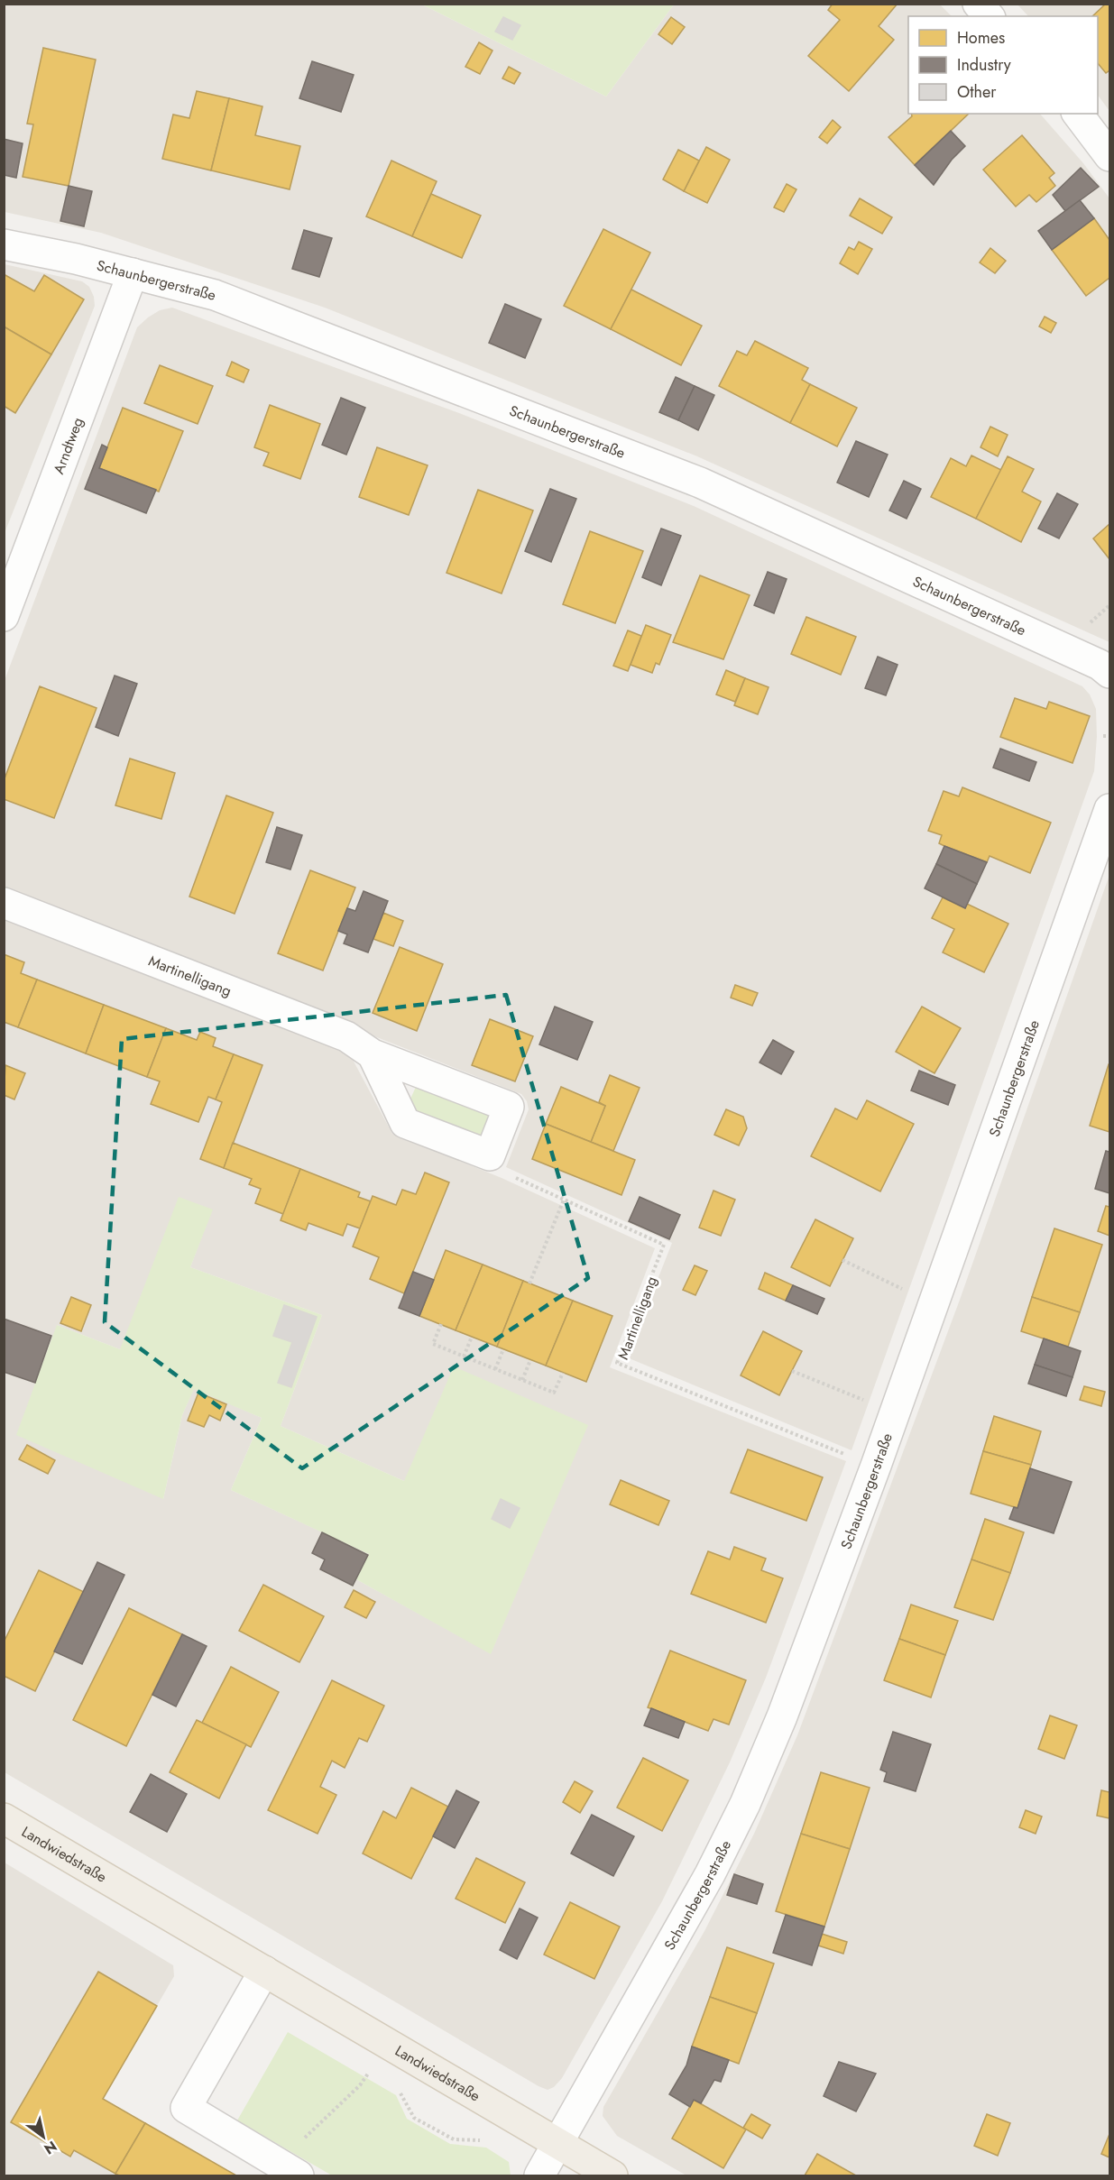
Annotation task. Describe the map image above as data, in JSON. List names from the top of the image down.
{
  "streets": {
    "main road": ["Landwiedstraße"],
    "street": ["Schaunbergerstraße", "Arndtweg", "Martinelligang"]
  },
  "crossings": [
    ["Schaunbergerstraße", "Arndtweg"],
    ["Schaunbergerstraße", "Martinelligang"],
    ["Schaunbergerstraße", "Landwiedstraße"]
  ],
  "legend": ["Homes", "Industry", "Other"],
  "north": "bottom right"
}
